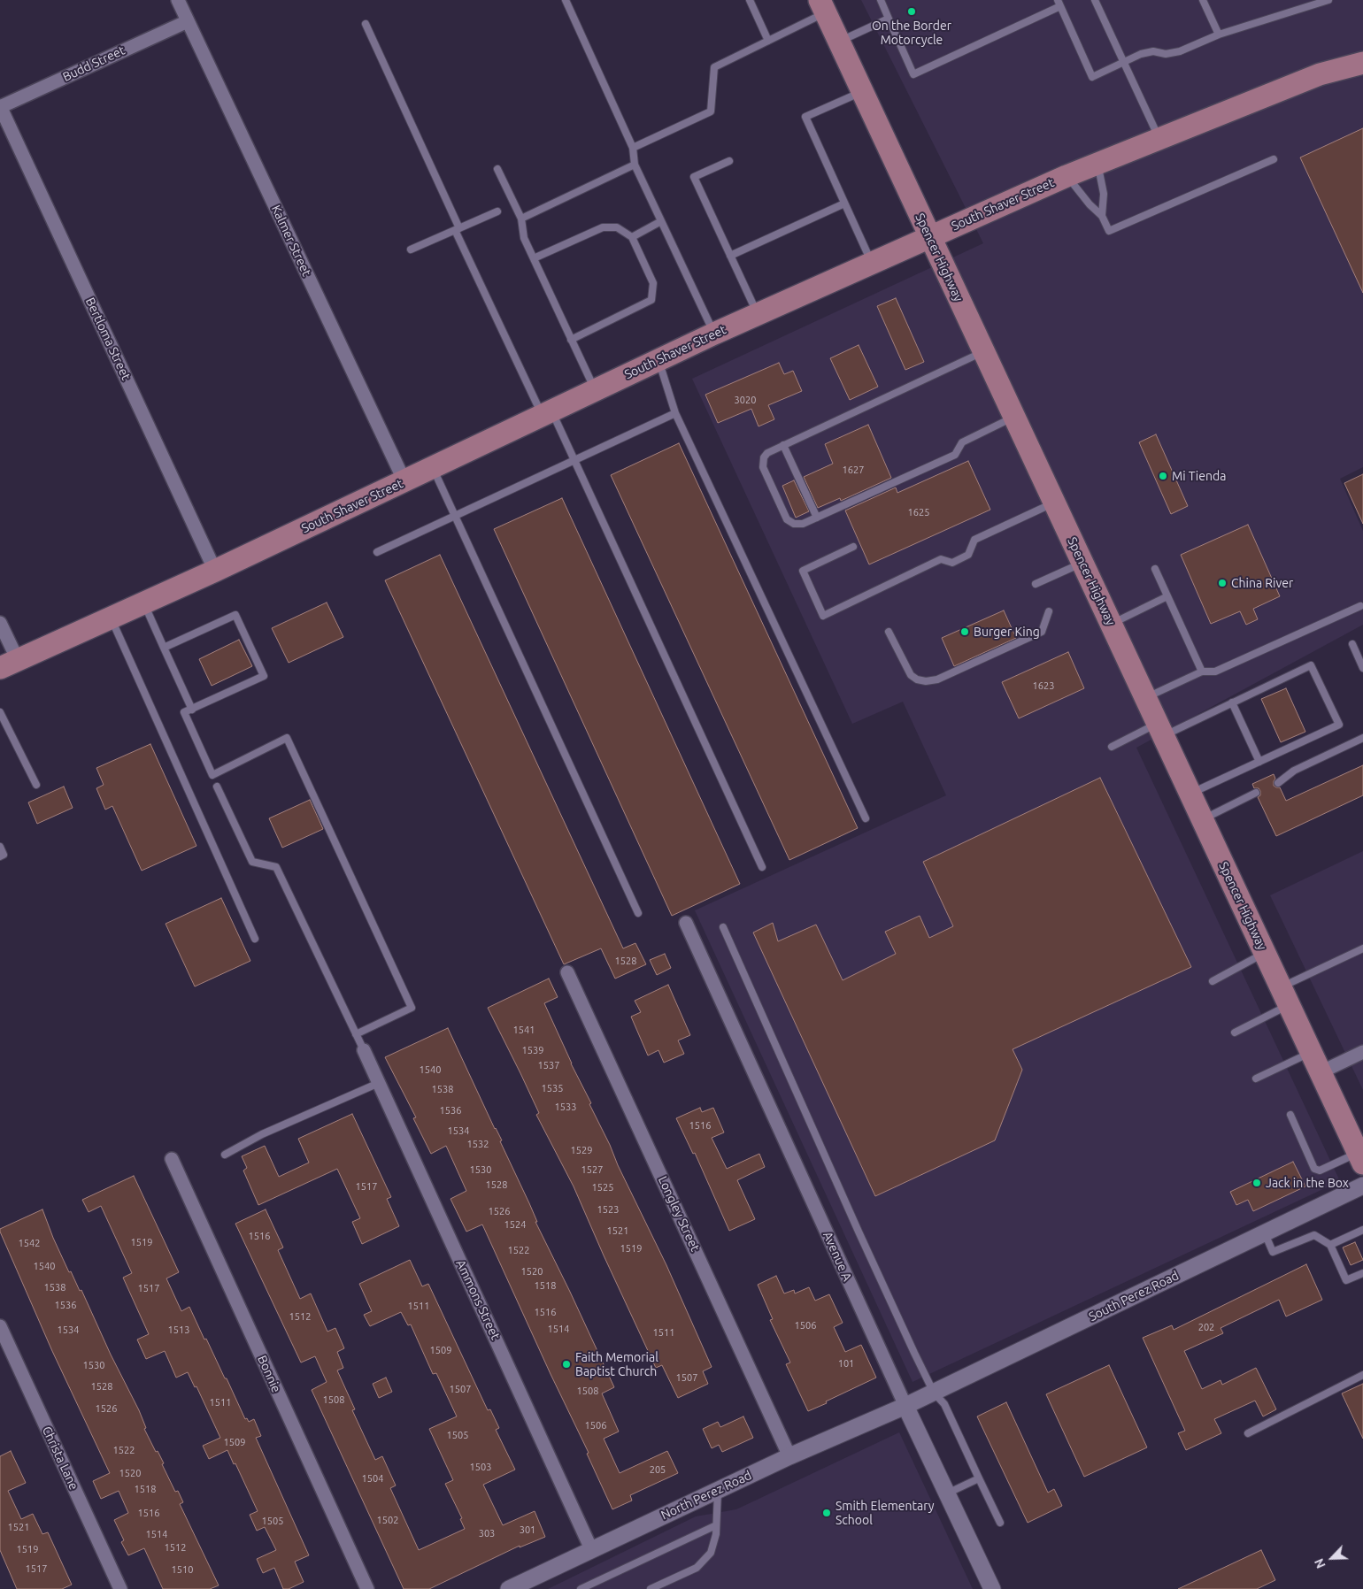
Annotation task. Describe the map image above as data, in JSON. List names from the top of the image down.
{
  "streets": {
    "main road": ["South Shaver Street", "Spencer Highway"],
    "street": [
      "Budd Street",
      "Kalmer Street",
      "Bertloma Street",
      "Longley Street",
      "Avenue A",
      "South Perez Road",
      "Ammons Street",
      "Bonnie",
      "Christa Lane",
      "North Perez Road"
    ]
  },
  "crossings": [
    ["Budd Street", "Kalmer Street"],
    ["Budd Street", "Bertloma Street"],
    ["South Shaver Street", "Kalmer Street"],
    ["South Shaver Street", "Spencer Highway"],
    ["South Shaver Street", "Bertloma Street"],
    ["Longley Street", "North Perez Road"],
    ["Avenue A", "South Perez Road"],
    ["Avenue A", "North Perez Road"],
    ["South Perez Road", "North Perez Road"],
    ["Ammons Street", "North Perez Road"]
  ],
  "places": [
    "On the Border Motorcycle",
    "Mi Tienda",
    "China River",
    "Burger King",
    "Jack in the Box",
    "Faith Memorial Baptist Church",
    "Smith Elementary School"
  ],
  "house_numbers": [
    "3020",
    "1627",
    "1625",
    "1623",
    "1528",
    "1541",
    "1539",
    "1537",
    "1540",
    "1535",
    "1538",
    "1533",
    "1536",
    "1516",
    "1534",
    "1532",
    "1529",
    "1530",
    "1527",
    "1528",
    "1517",
    "1525",
    "1523",
    "1526",
    "1524",
    "1521",
    "1516",
    "1519",
    "1542",
    "1519",
    "1522",
    "1540",
    "1520",
    "1518",
    "1538",
    "1517",
    "1536",
    "1511",
    "1516",
    "1512",
    "1506",
    "202",
    "1514",
    "1534",
    "1513",
    "1511",
    "1509",
    "101",
    "1530",
    "1507",
    "1528",
    "1507",
    "1508",
    "1508",
    "1511",
    "1526",
    "1506",
    "1505",
    "1509",
    "1522",
    "1503",
    "205",
    "1520",
    "1504",
    "1518",
    "1516",
    "1502",
    "1505",
    "1521",
    "301",
    "303",
    "1514",
    "1512",
    "1519",
    "1517",
    "1510"
  ],
  "north": "bottom left"
}
